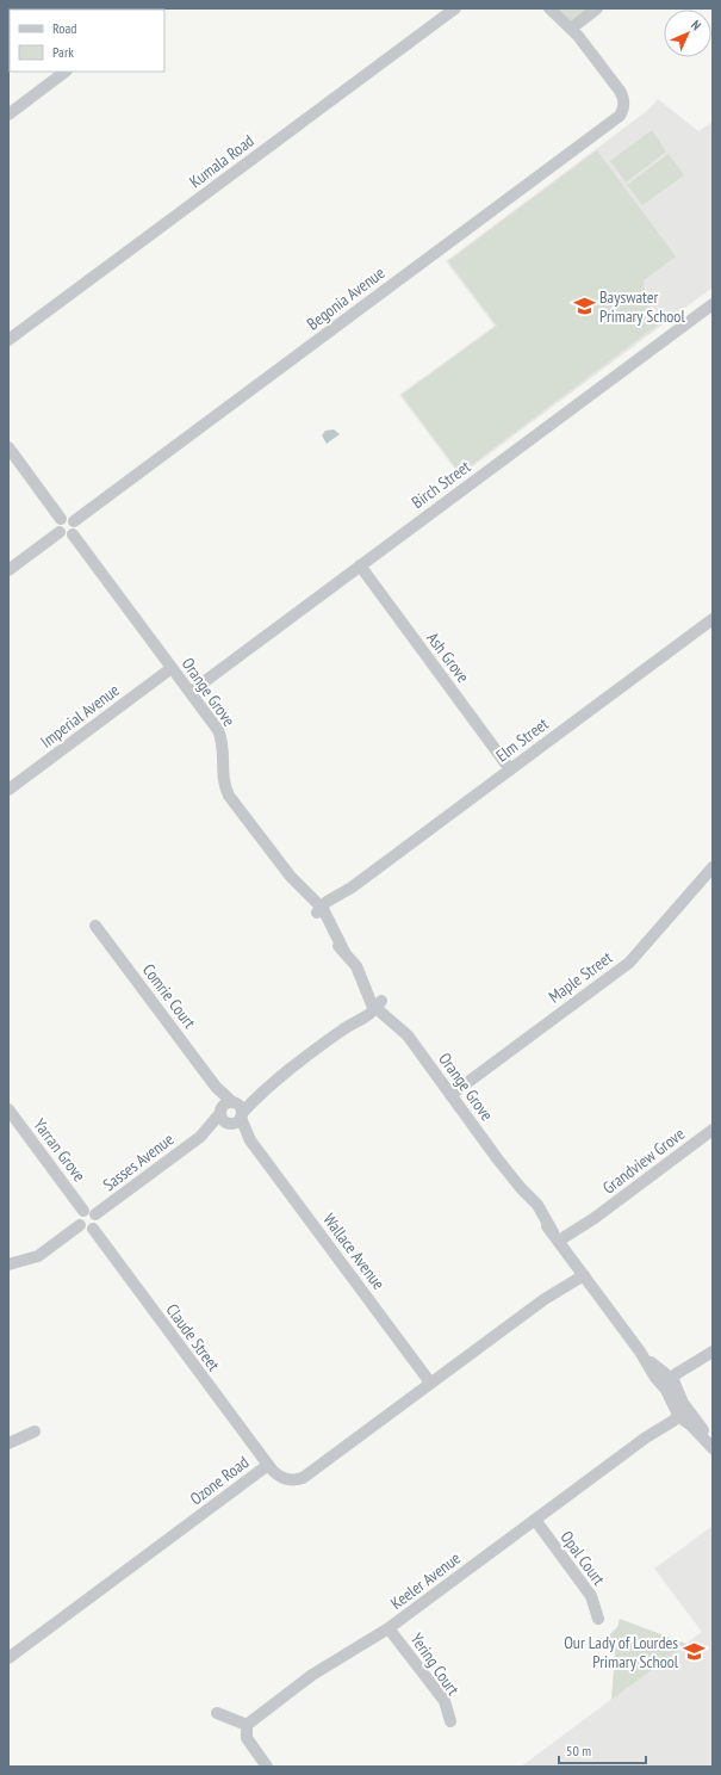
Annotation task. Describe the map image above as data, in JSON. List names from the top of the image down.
{
  "streets": {
    "street": [
      "Kumala Road",
      "Begonia Avenue",
      "Birch Street",
      "Ash Grove",
      "Orange Grove",
      "Imperial Avenue",
      "Elm Street",
      "Maple Street",
      "Comrie Court",
      "Yarran Grove",
      "Grandview Grove",
      "Sasses Avenue",
      "Wallace Avenue",
      "Claude Street",
      "Ozone Road",
      "Opal Court",
      "Keeler Avenue",
      "Yering Court"
    ]
  },
  "crossings": [
    ["Begonia Avenue", "Orange Grove"],
    ["Birch Street", "Ash Grove"],
    ["Birch Street", "Orange Grove"],
    ["Ash Grove", "Elm Street"],
    ["Orange Grove", "Imperial Avenue"],
    ["Orange Grove", "Elm Street"],
    ["Orange Grove", "Maple Street"],
    ["Orange Grove", "Grandview Grove"],
    ["Orange Grove", "Sasses Avenue"],
    ["Orange Grove", "Ozone Road"],
    ["Orange Grove", "Keeler Avenue"],
    ["Comrie Court", "Sasses Avenue"],
    ["Yarran Grove", "Sasses Avenue"],
    ["Yarran Grove", "Claude Street"],
    ["Sasses Avenue", "Wallace Avenue"],
    ["Sasses Avenue", "Claude Street"],
    ["Wallace Avenue", "Ozone Road"],
    ["Claude Street", "Ozone Road"],
    ["Opal Court", "Keeler Avenue"],
    ["Keeler Avenue", "Yering Court"]
  ],
  "places": {
    "school or university": ["Bayswater Primary School", "Our Lady of Lourdes Primary School"]
  },
  "legend": ["Road", "Park"],
  "scale_bar": "50 m",
  "north": "top right"
}
